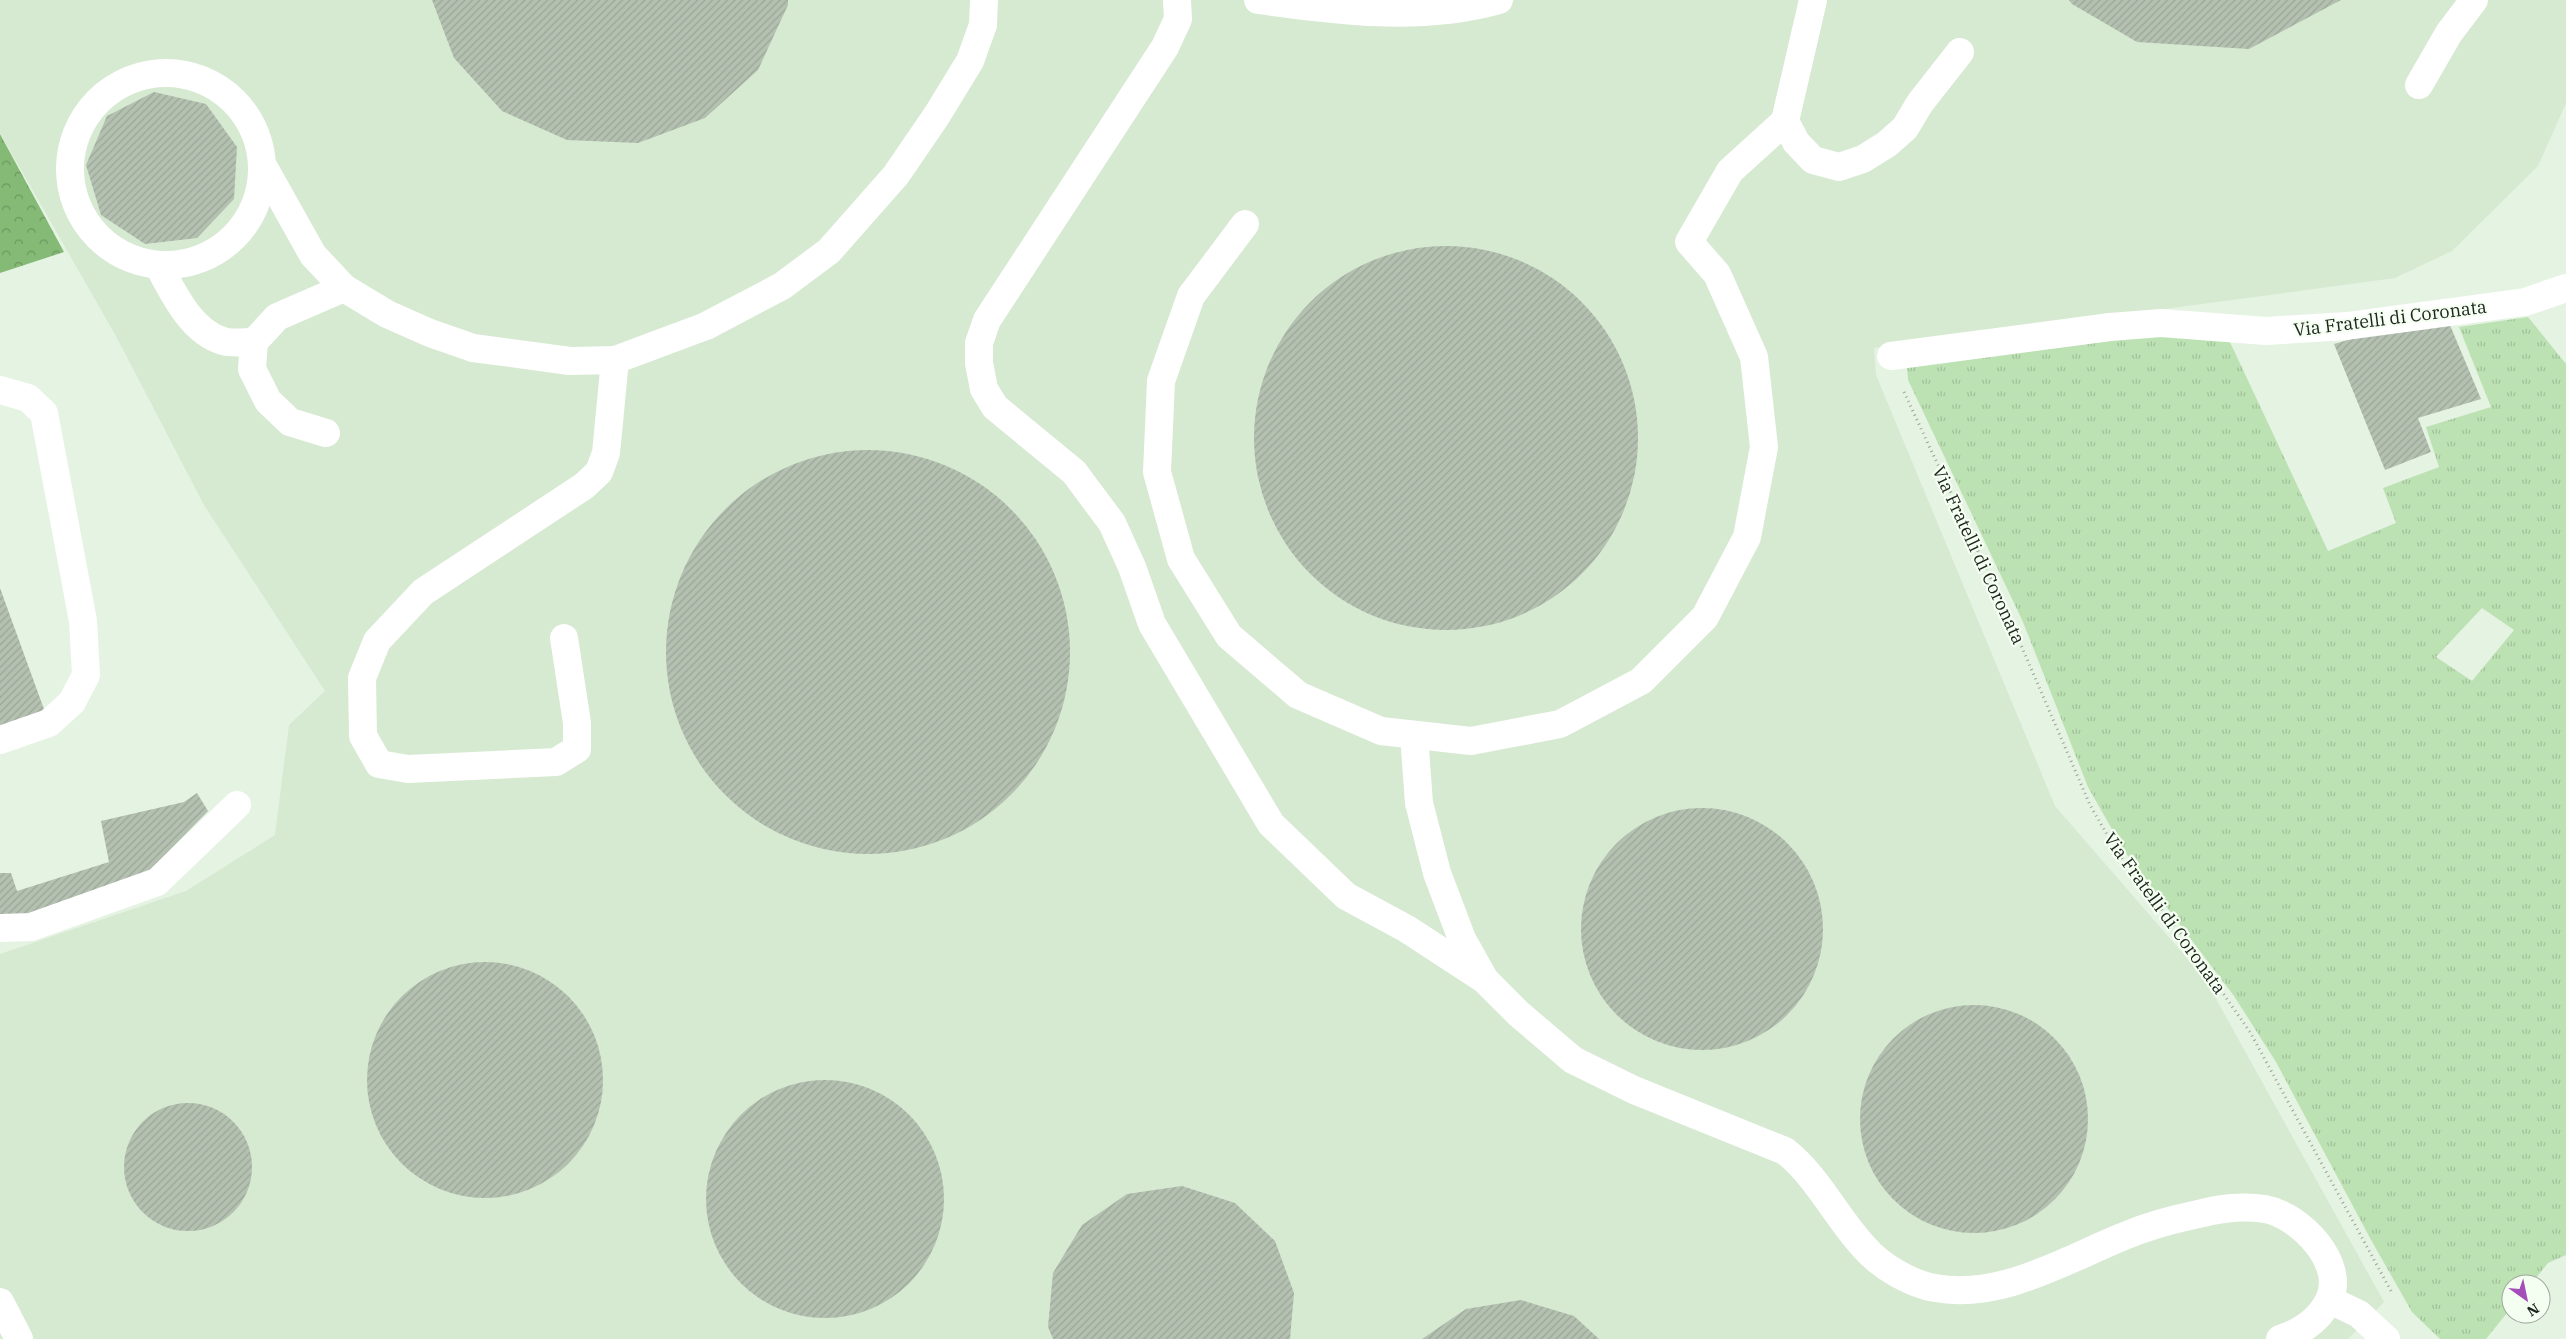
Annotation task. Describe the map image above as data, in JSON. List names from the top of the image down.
{
  "streets": {
    "street": ["Via Fratelli di Coronata"]
  },
  "north": "bottom right"
}
